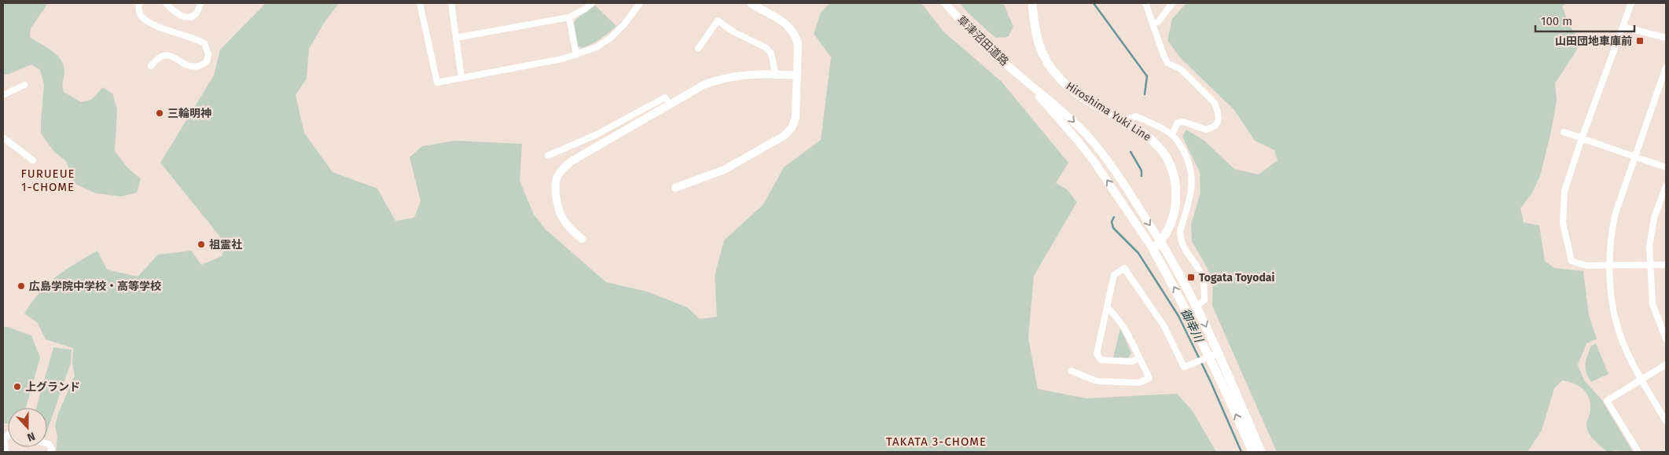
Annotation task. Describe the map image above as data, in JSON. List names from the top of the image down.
{
  "streets": {
    "main road": ["Hiroshima Yuki Line"],
    "street": ["草津沼田道路"]
  },
  "districts": ["FURUEUE 1-CHOME", "TAKATA 3-CHOME"],
  "water": ["御幸川"],
  "places": {
    "transit": ["山田団地車庫前", "Togata Toyodai"],
    "other": [
      "三輪明神",
      "祖霊社",
      "広島学院中学校・高等学校",
      "上グランド"
    ]
  },
  "scale_bar": "100 m",
  "north": "bottom"
}
